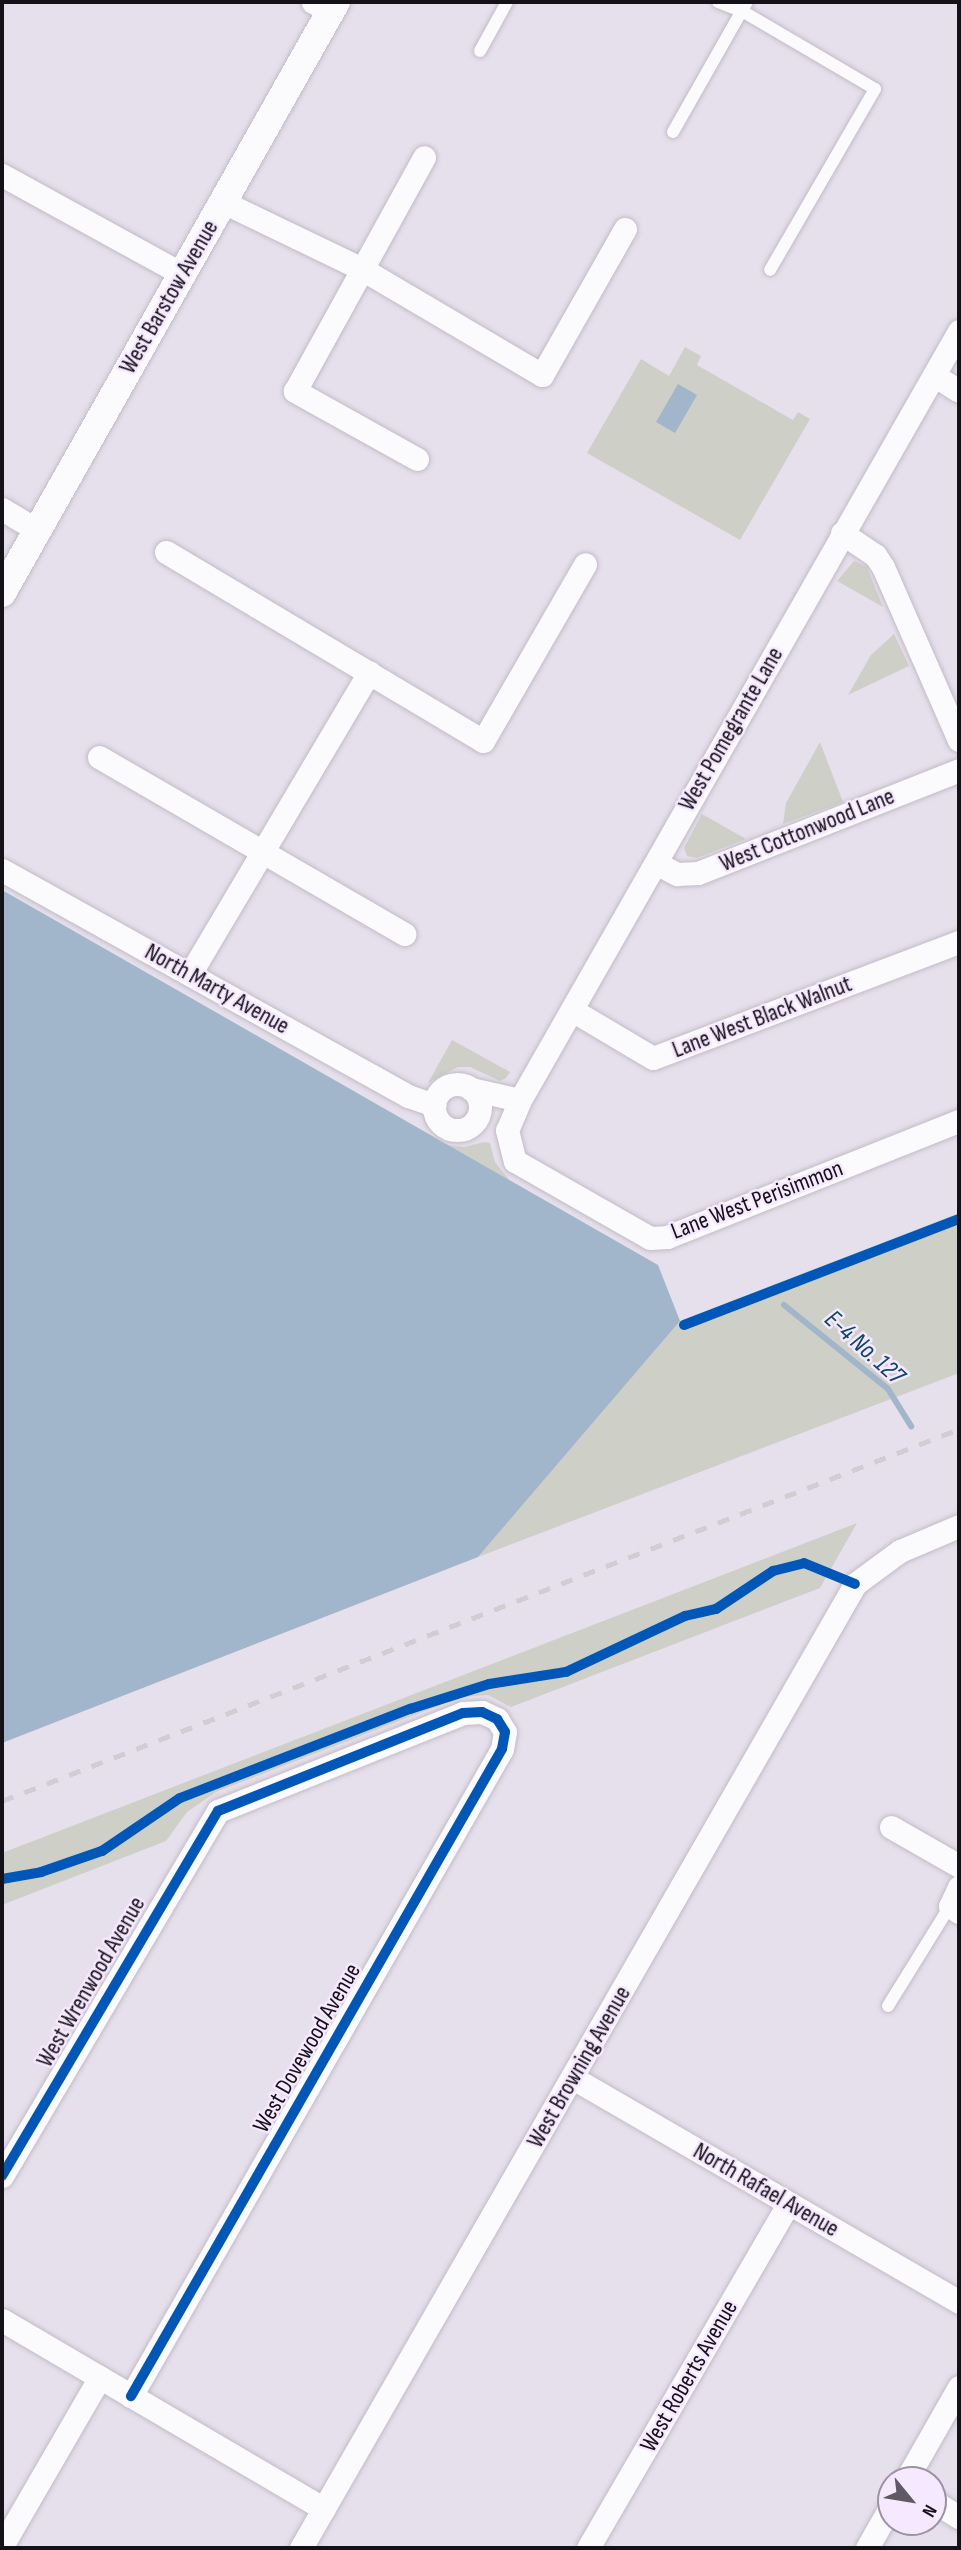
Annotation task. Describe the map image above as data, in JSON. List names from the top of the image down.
{
  "streets": {
    "street": [
      "West Barstow Avenue",
      "West Pomegrante Lane",
      "West Cottonwood Lane",
      "North Marty Avenue",
      "Lane West Black Walnut",
      "Lane West Perisimmon",
      "West Wrenwood Avenue",
      "West Dovewood Avenue",
      "West Browning Avenue",
      "North Rafael Avenue",
      "West Roberts Avenue"
    ]
  },
  "crossings": [
    ["West Pomegrante Lane", "West Cottonwood Lane"],
    ["West Pomegrante Lane", "North Marty Avenue"],
    ["West Pomegrante Lane", "Lane West Black Walnut"],
    ["West Pomegrante Lane", "Lane West Perisimmon"],
    ["North Marty Avenue", "Lane West Perisimmon"],
    ["West Wrenwood Avenue", "West Dovewood Avenue"],
    ["West Browning Avenue", "North Rafael Avenue"],
    ["North Rafael Avenue", "West Roberts Avenue"]
  ],
  "water": ["E-4 No. 127"],
  "north": "bottom right"
}
